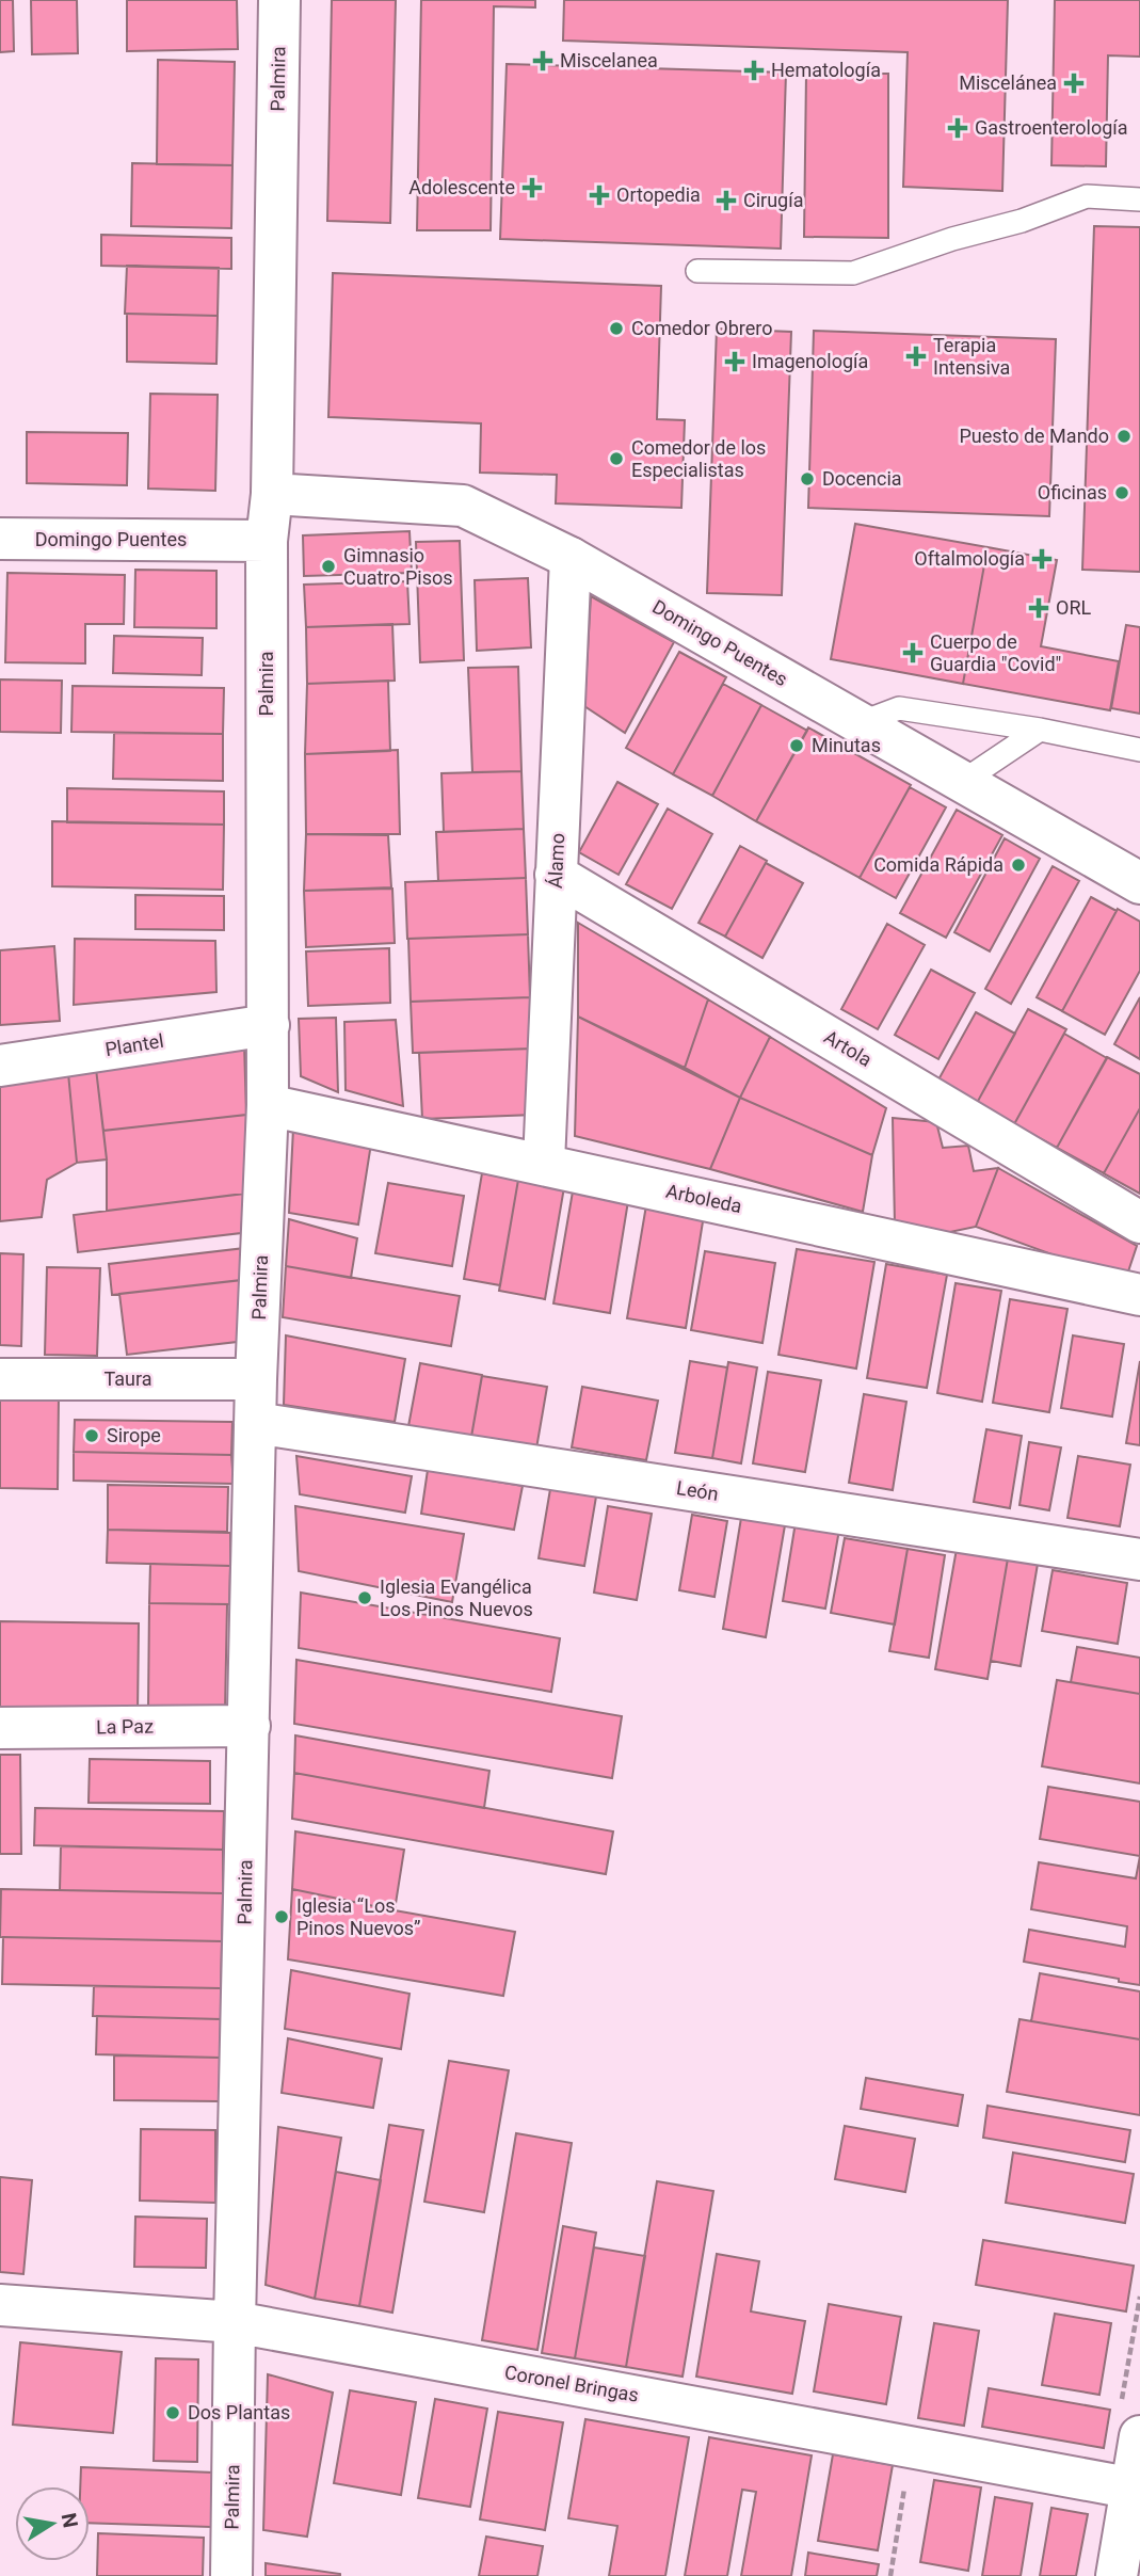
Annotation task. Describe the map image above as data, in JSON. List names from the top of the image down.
{
  "streets": {
    "street": [
      "Palmira",
      "Domingo Puentes",
      "Álamo",
      "Plantel",
      "Artola",
      "Arboleda",
      "Taura",
      "León",
      "La Paz",
      "Coronel Bringas"
    ]
  },
  "crossings": [
    ["Palmira", "Domingo Puentes"],
    ["Palmira", "Plantel"],
    ["Palmira", "Arboleda"],
    ["Palmira", "Taura"],
    ["Palmira", "León"],
    ["Palmira", "La Paz"],
    ["Palmira", "Coronel Bringas"],
    ["Domingo Puentes", "Álamo"],
    ["Álamo", "Artola"],
    ["Álamo", "Arboleda"]
  ],
  "places": {
    "health": [
      "Miscelanea",
      "Hematología",
      "Miscelánea",
      "Gastroenterología",
      "Adolescente",
      "Ortopedia",
      "Cirugía",
      "Terapia Intensiva",
      "Imagenología",
      "Oftalmología",
      "ORL",
      "Cuerpo de Guardia \"Covid\""
    ],
    "other": [
      "Comedor Obrero",
      "Puesto de Mando",
      "Comedor de los Especialistas",
      "Docencia",
      "Oficinas",
      "Gimnasio Cuatro Pisos",
      "Minutas",
      "Comida Rápida",
      "Sirope",
      "Iglesia Evangélica Los Pinos Nuevos",
      "Iglesia “Los Pinos Nuevos”",
      "Dos Plantas"
    ]
  },
  "north": "right"
}
